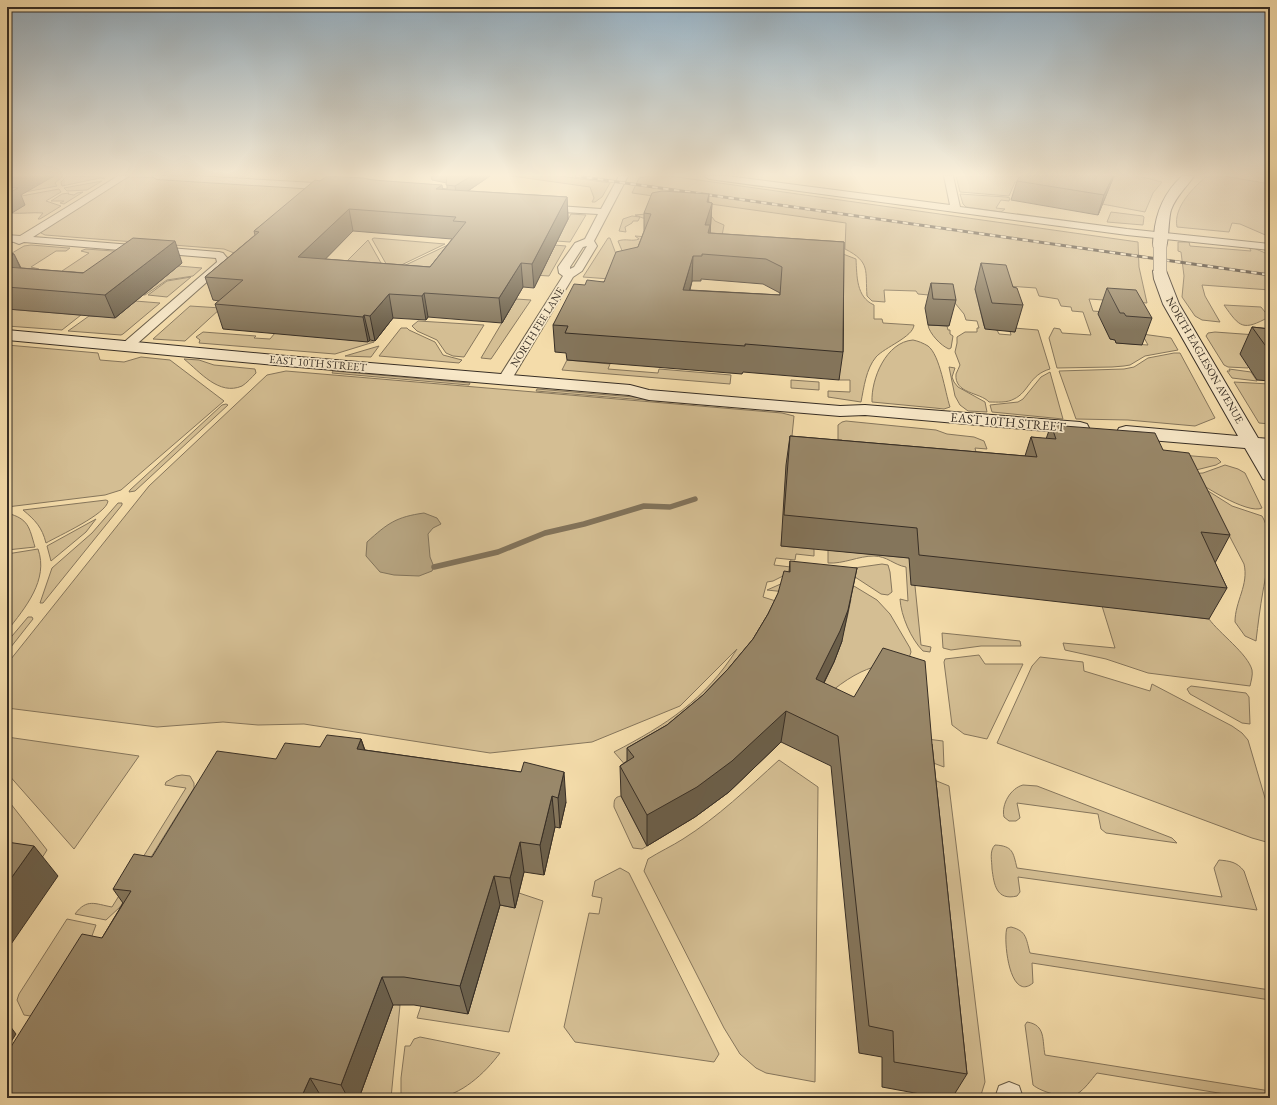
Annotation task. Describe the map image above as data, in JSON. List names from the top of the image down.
{
  "streets": {
    "street": ["NORTH FEE LANE", "NORTH EAGLESON AVENUE", "EAST 10TH STREET"]
  },
  "crossings": [
    ["NORTH FEE LANE", "EAST 10TH STREET"],
    ["NORTH EAGLESON AVENUE", "EAST 10TH STREET"]
  ]
}
